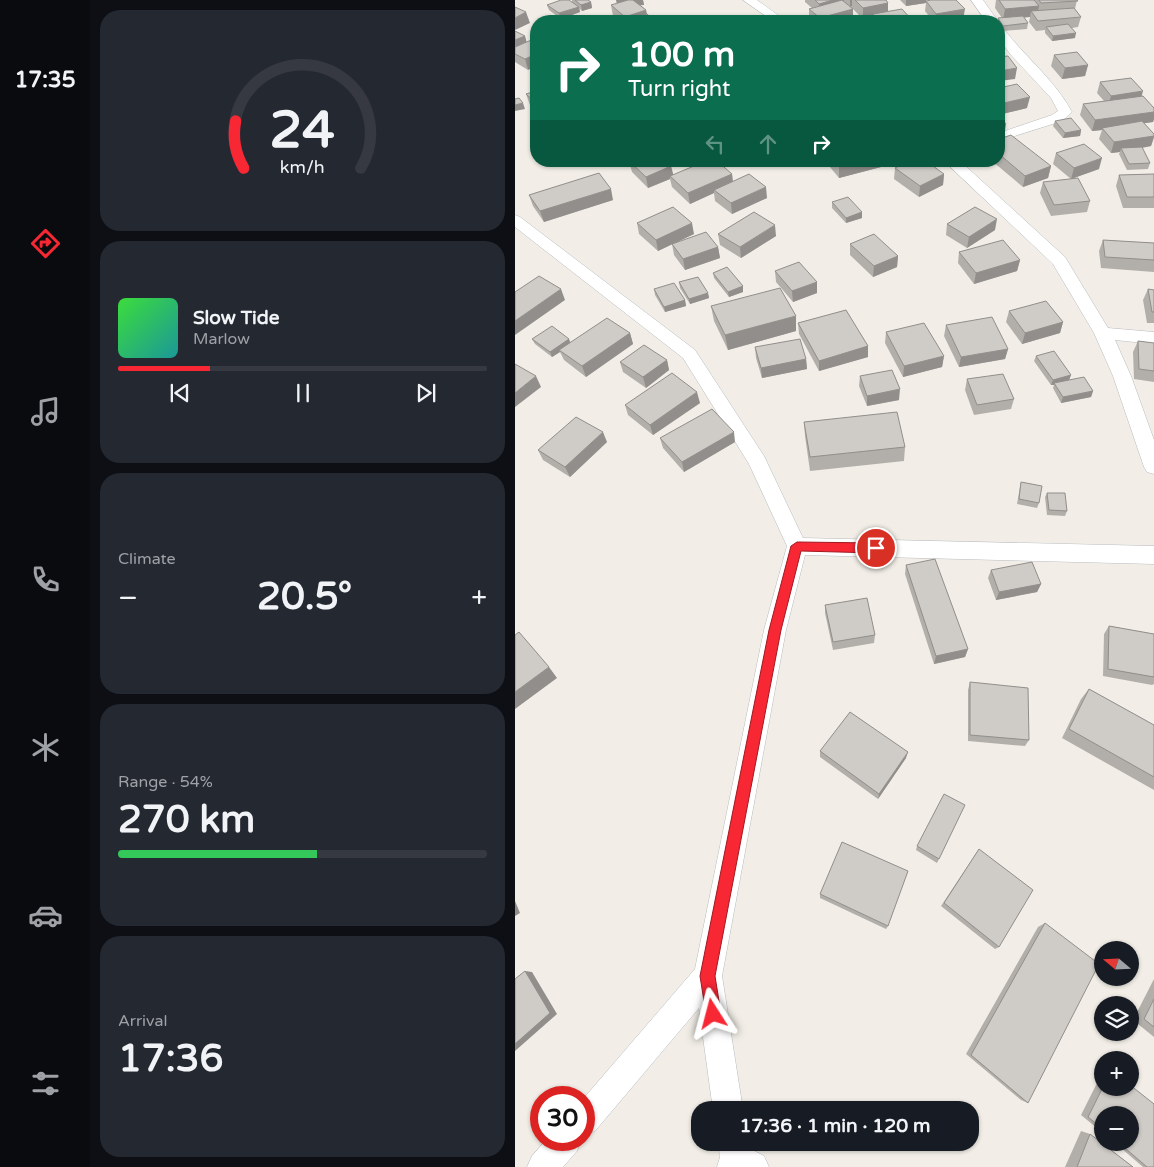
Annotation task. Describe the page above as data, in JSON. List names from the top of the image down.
{
  "north": "left",
  "page": {
    "tabs": "17:35",
    "turn": ["100 m", "Turn right"],
    "song": ["Slow Tide", "Marlow"],
    "tile": [
      "Climate",
      ["Range · 54%", "270 km"],
      ["Arrival", "17:36"]
    ],
    "heat": ["−", "20.5°", "+"],
    "map_buttons": ["+", "−"],
    "limit": "30",
    "trip": "17:36 · 1 min · 120 m",
    "gauge": ["24", "km/h"]
  }
}
